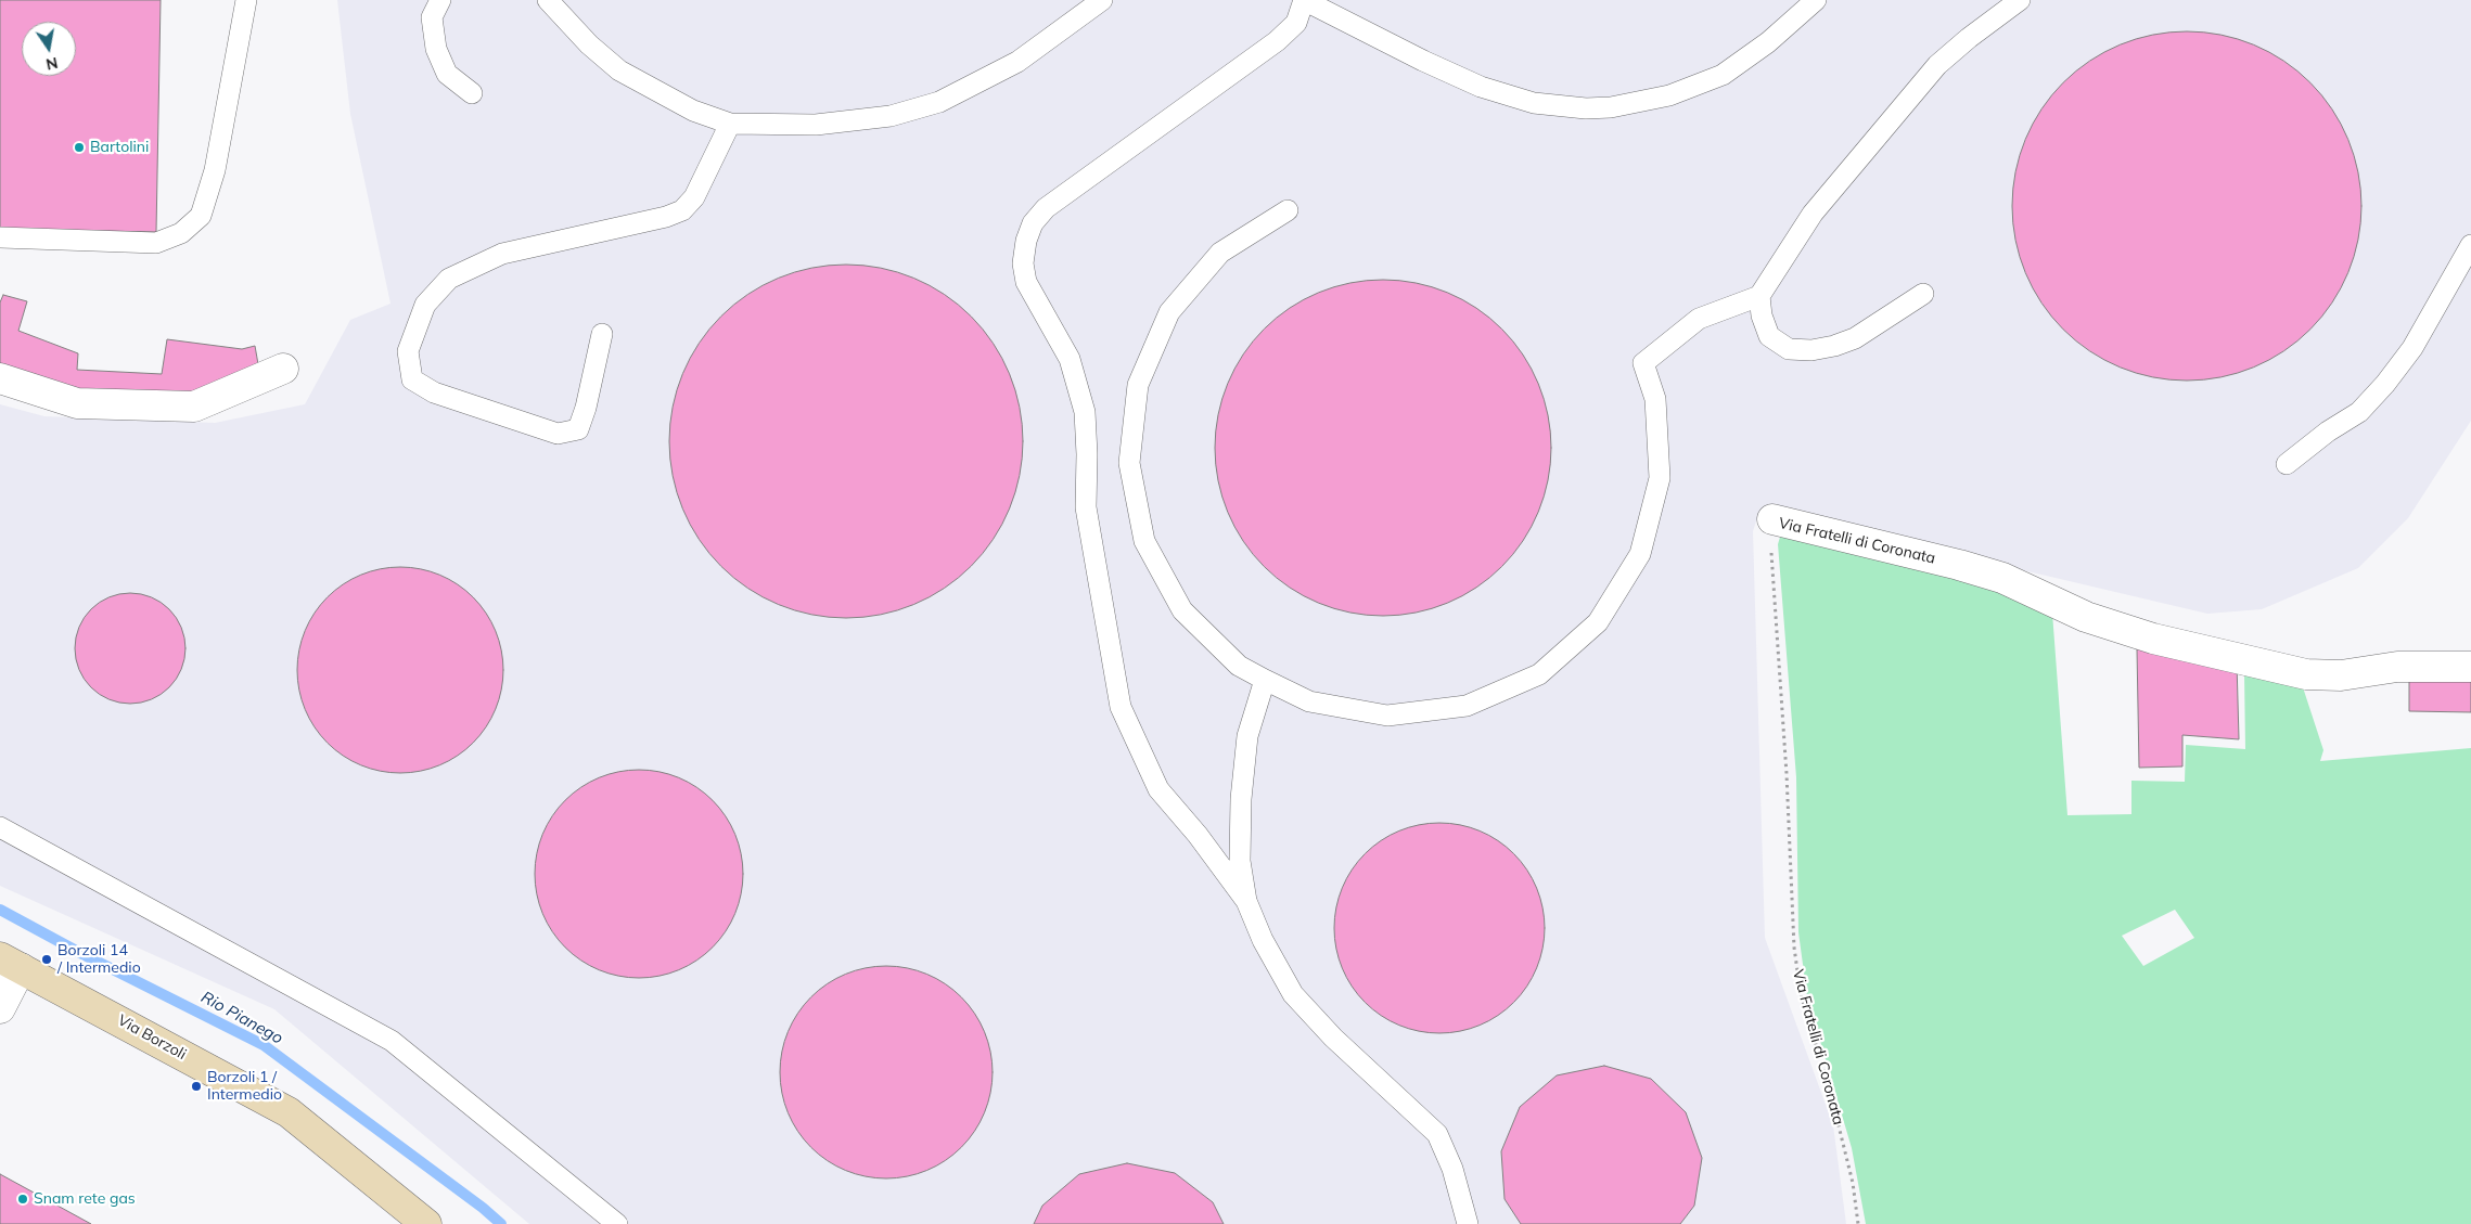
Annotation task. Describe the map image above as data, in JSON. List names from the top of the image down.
{
  "streets": {
    "main road": ["Via Borzoli"],
    "street": ["Via Fratelli di Coronata"]
  },
  "water": ["Rio Pianego"],
  "places": [
    "Bartolini",
    "Borzoli 14 / Intermedio",
    "Borzoli 1 / Intermedio",
    "Snam rete gas"
  ],
  "north": "bottom"
}
